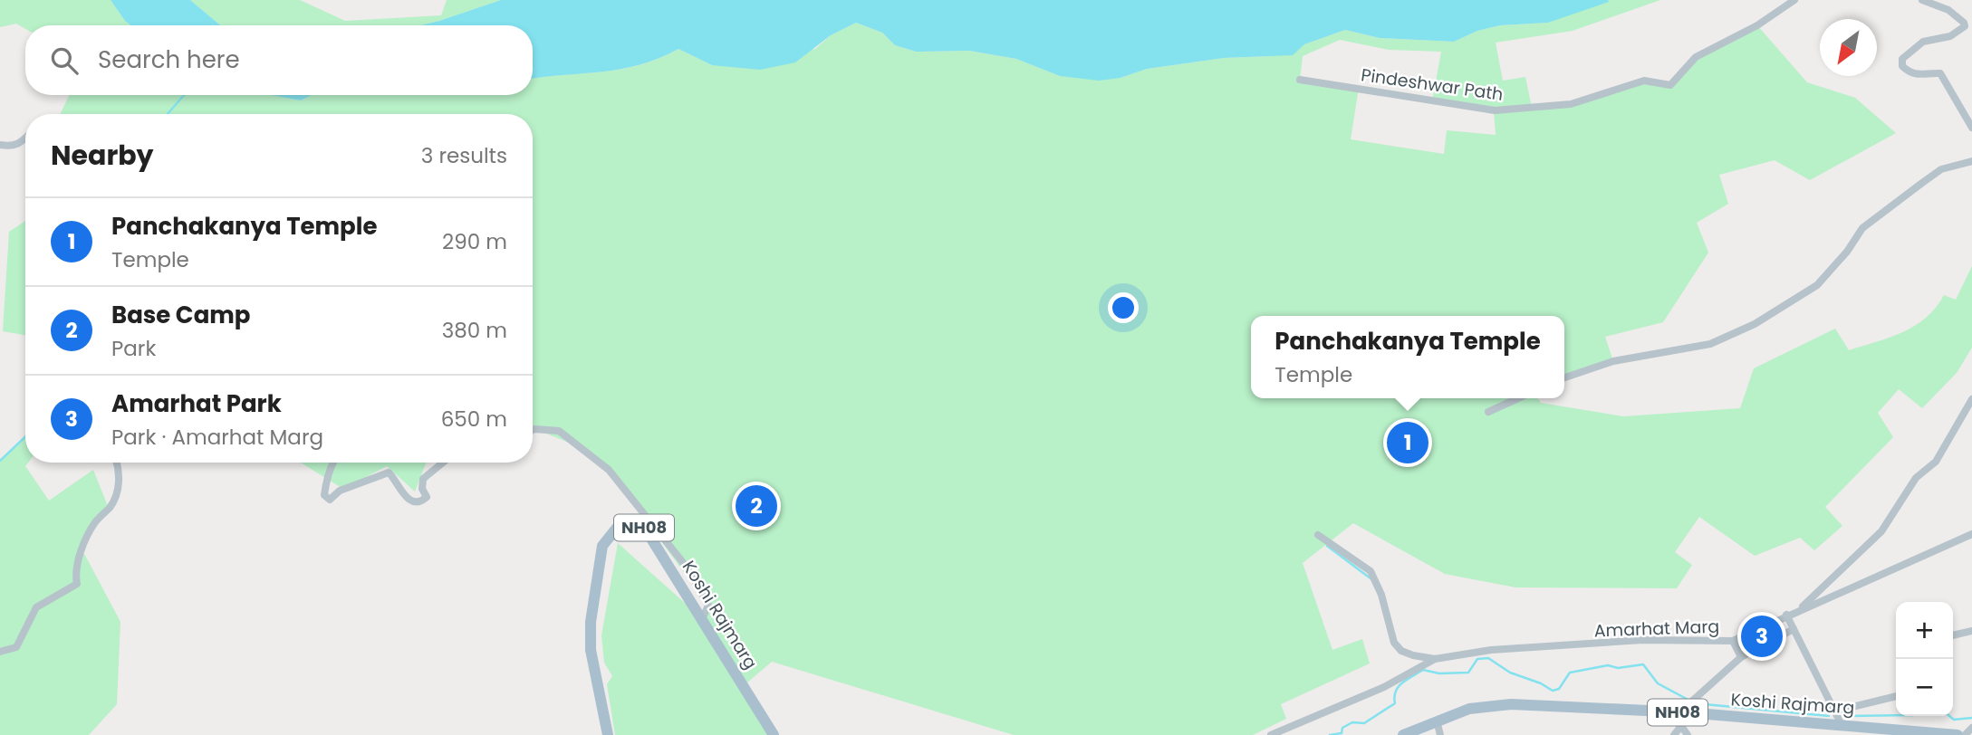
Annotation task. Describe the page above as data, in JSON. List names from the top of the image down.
{
  "streets": {
    "main road": ["NH08", "Koshi Rajmarg"],
    "street": ["Pindeshwar Path", "Amarhat Marg"]
  },
  "north": "bottom left",
  "page": {
    "search": "Search here",
    "heading": ["Nearby", "3 results"],
    "list": [
      {
        "mark": "1",
        "name": "Panchakanya Temple",
        "note": "Temple",
        "value": "290 m"
      },
      {
        "mark": "2",
        "name": "Base Camp",
        "note": "Park",
        "value": "380 m"
      },
      {
        "mark": "3",
        "name": "Amarhat Park",
        "note": "Park · Amarhat Marg",
        "value": "650 m"
      }
    ],
    "popup": ["Panchakanya Temple", "Temple"],
    "pins": ["1", "2", "3"],
    "map_buttons": ["+", "−"]
  }
}
